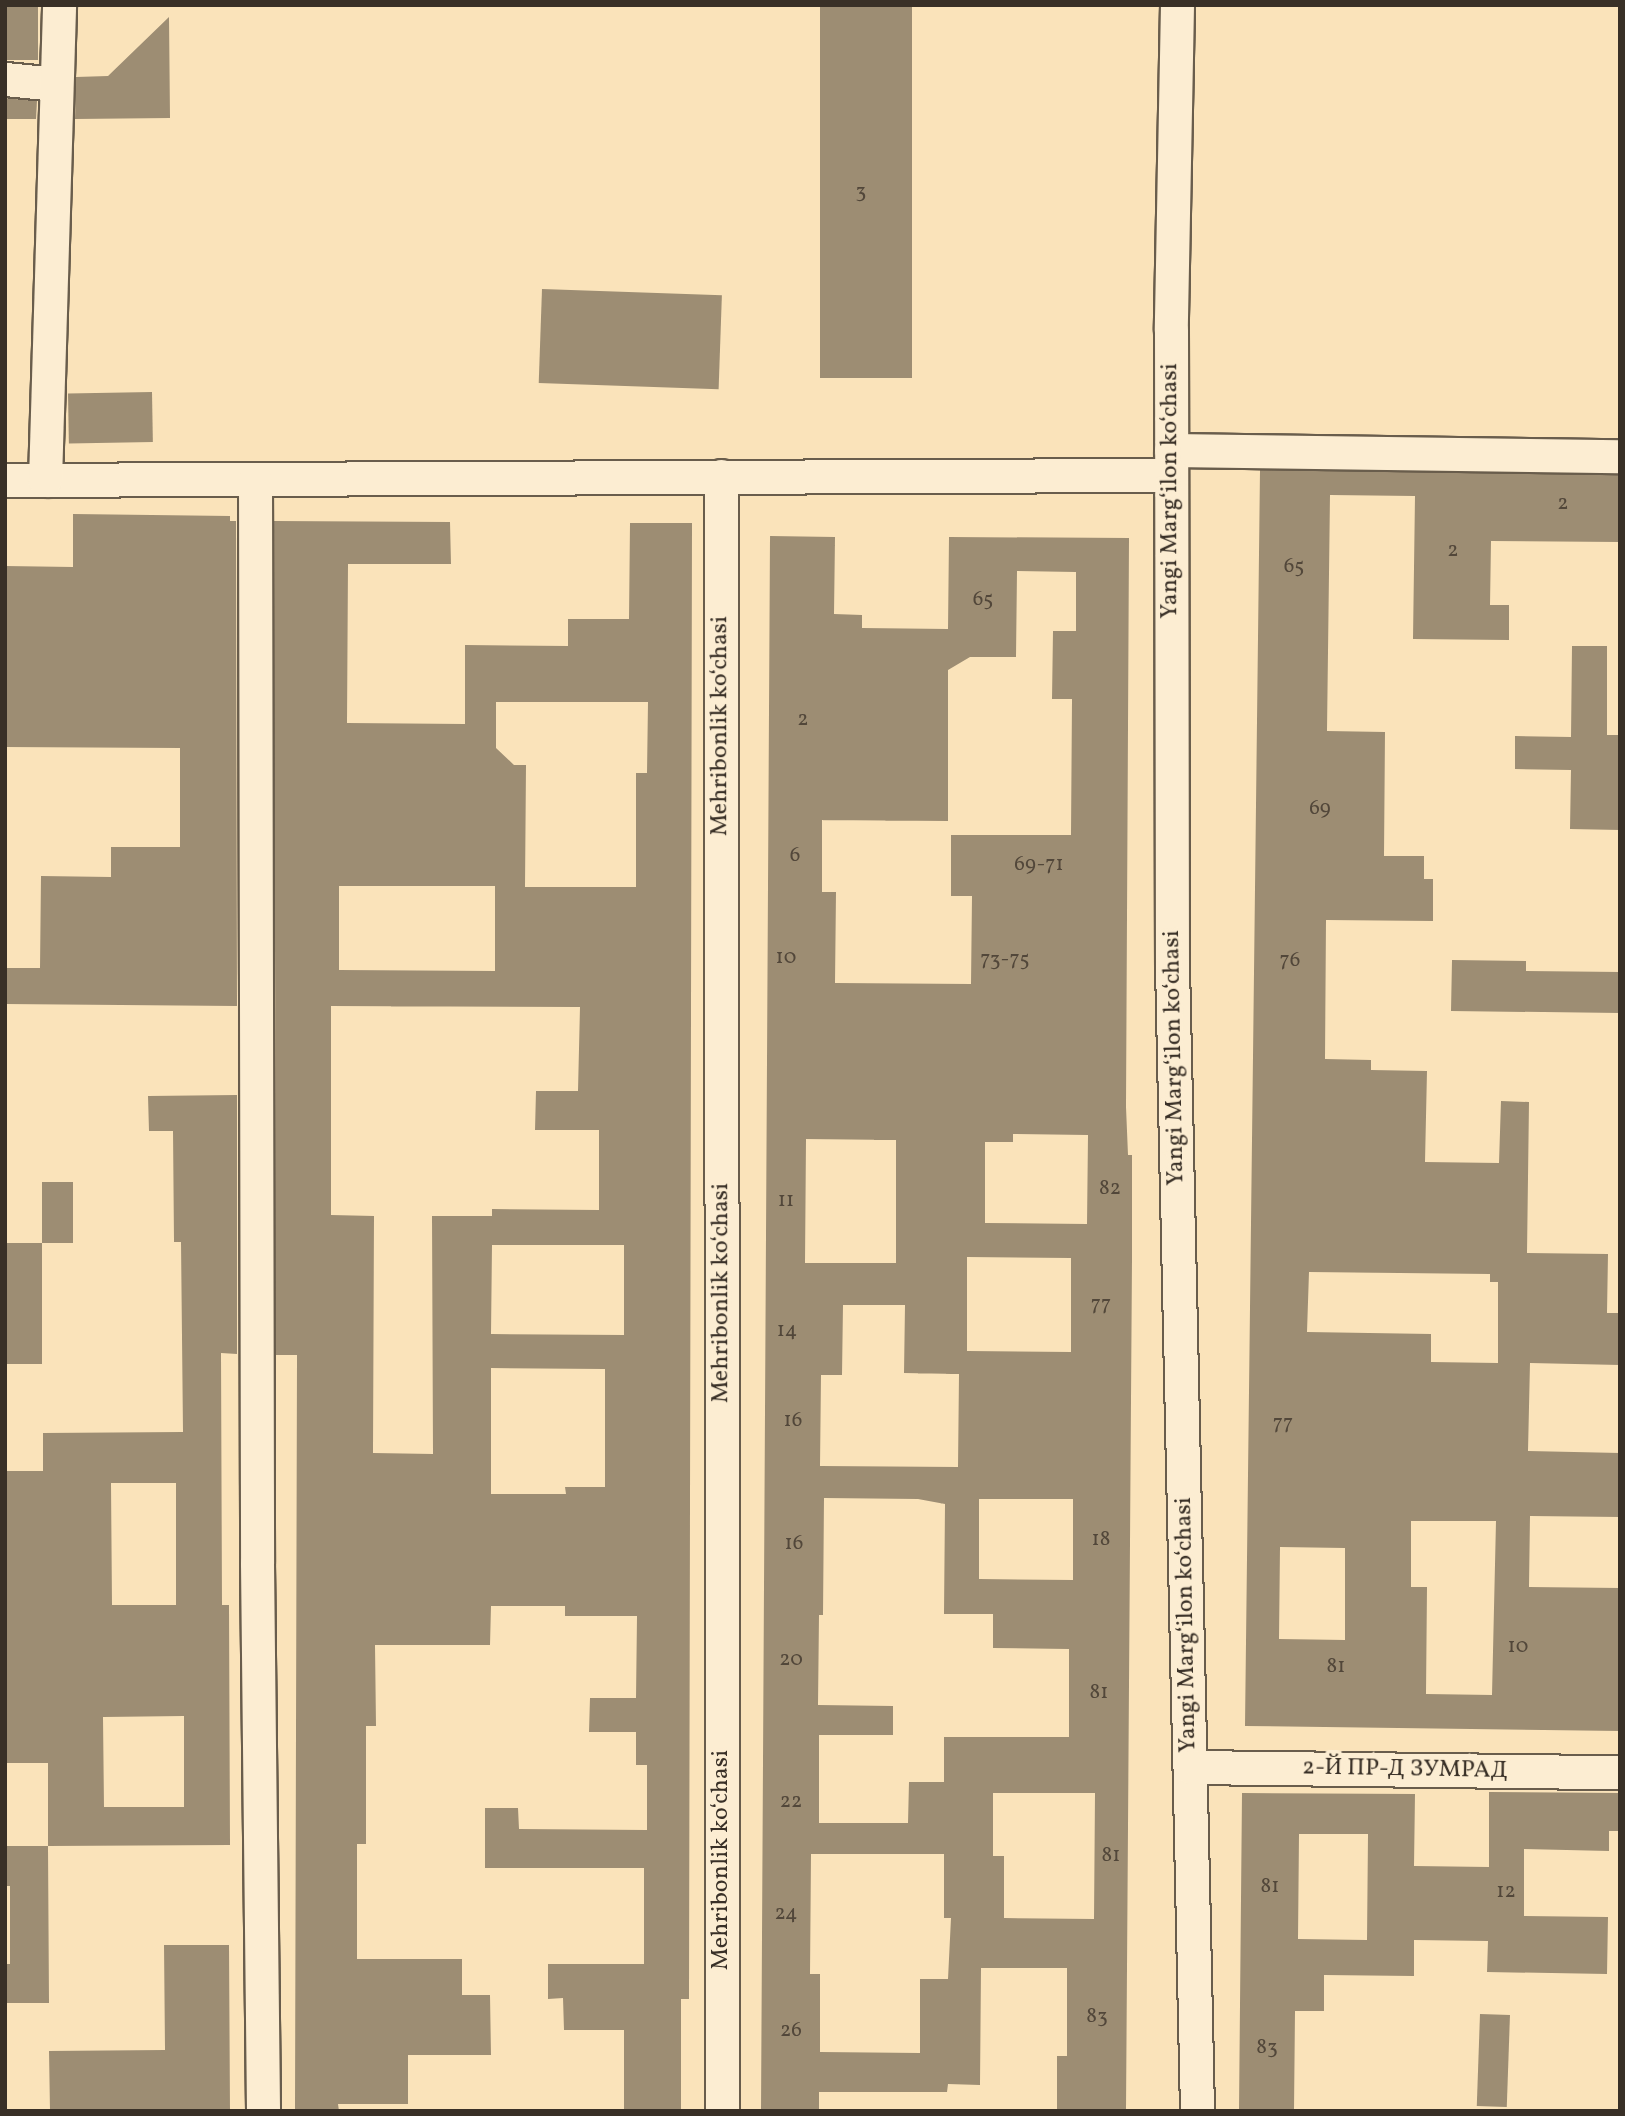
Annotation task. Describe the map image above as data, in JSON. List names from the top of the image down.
{
  "streets": {
    "street": ["Yangi Margʻilon koʻchasi", "Mehribonlik koʻchasi", "2-Й ПР-Д ЗУМРАД"]
  },
  "crossings": [
    ["Yangi Margʻilon koʻchasi", "2-Й ПР-Д ЗУМРАД"]
  ],
  "house_numbers": [
    "3",
    "2",
    "2",
    "65",
    "65",
    "2",
    "69",
    "6",
    "69-71",
    "10",
    "73-75",
    "76",
    "82",
    "11",
    "77",
    "14",
    "16",
    "77",
    "18",
    "16",
    "10",
    "20",
    "81",
    "81",
    "22",
    "81",
    "81",
    "12",
    "24",
    "83",
    "26",
    "83"
  ]
}
